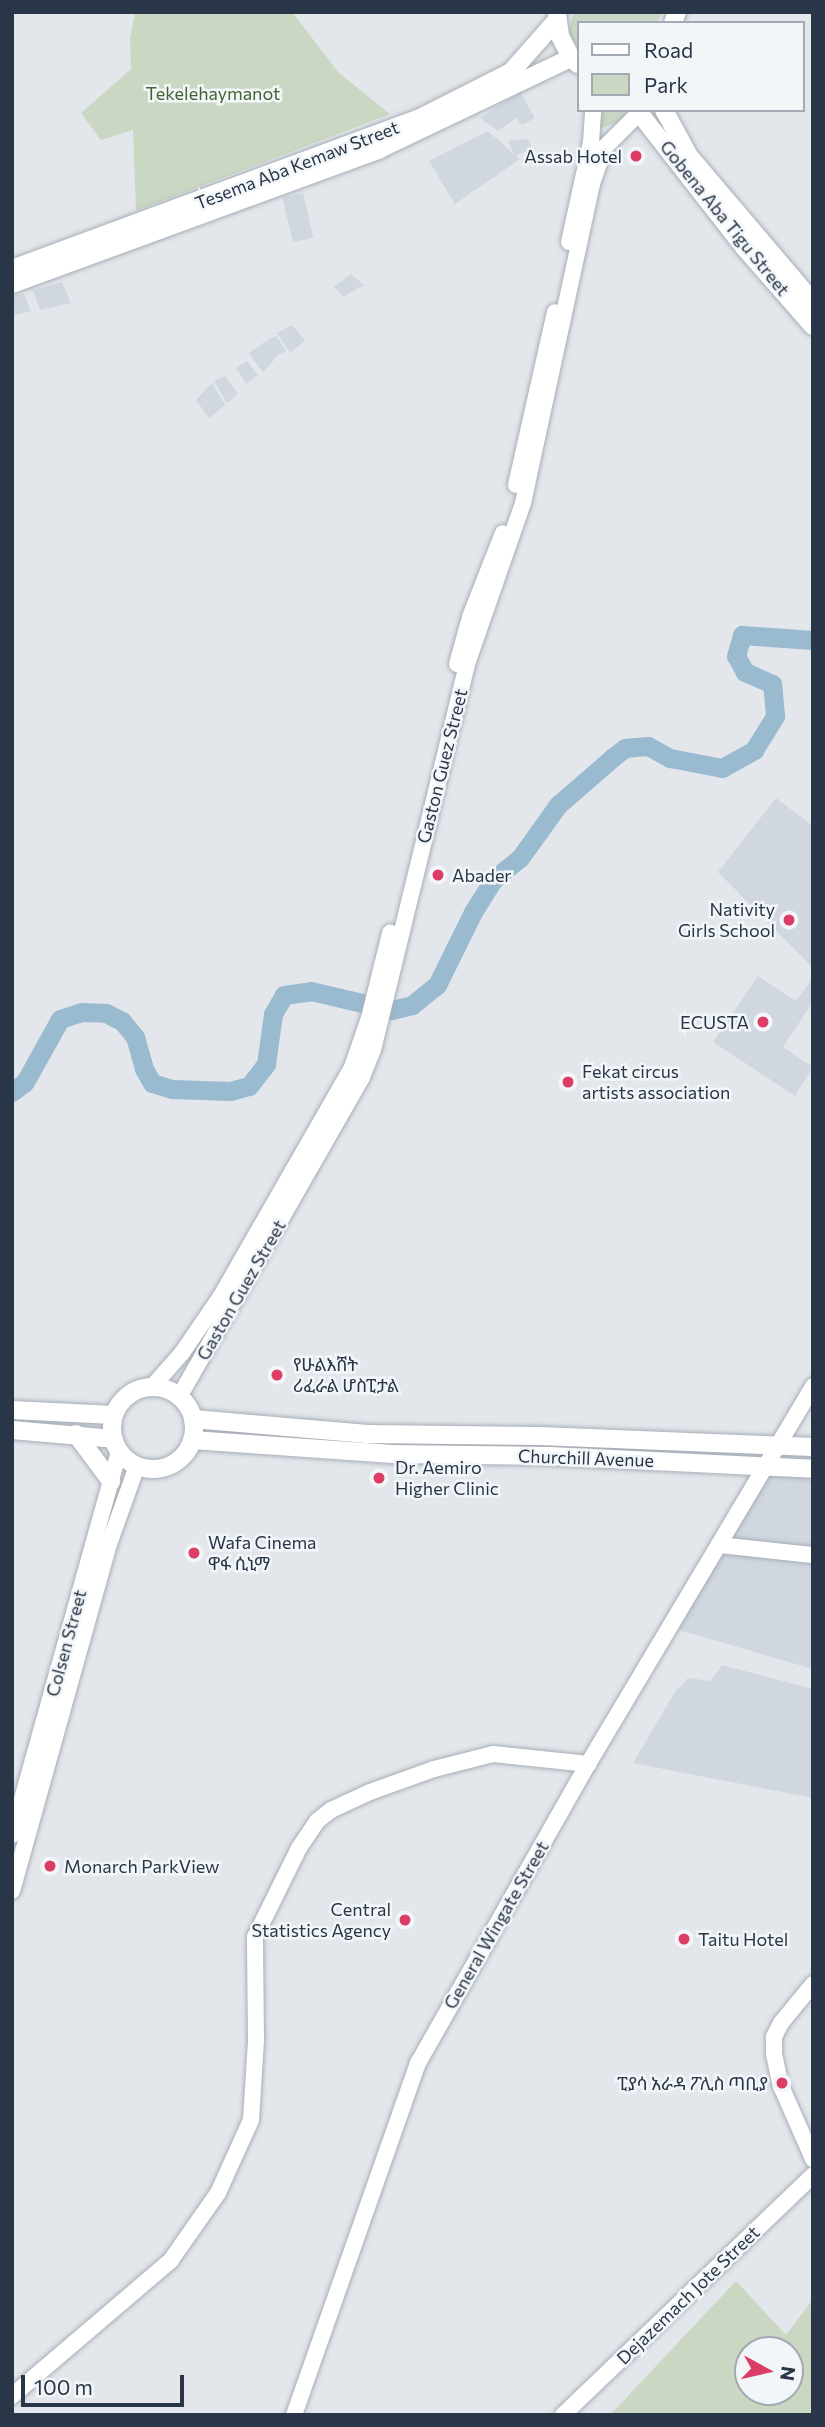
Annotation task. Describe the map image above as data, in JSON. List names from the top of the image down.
{
  "streets": {
    "main road": [
      "Tesema Aba Kemaw Street",
      "Gobena Aba Tigu Street",
      "Gaston Guez Street",
      "Churchill Avenue",
      "Colsen Street",
      "General Wingate Street",
      "Dejazemach Jote Street"
    ]
  },
  "crossings": [
    ["Gaston Guez Street", "Churchill Avenue"],
    ["Gaston Guez Street", "Colsen Street"],
    ["Churchill Avenue", "Colsen Street"],
    ["Churchill Avenue", "General Wingate Street"]
  ],
  "parks": ["Tekelehaymanot"],
  "places": [
    "Assab Hotel",
    "Abader",
    "Nativity Girls School",
    "ECUSTA",
    "Fekat circus artists association",
    "የሁልእሸት ሪፈራል ሆስፒታል",
    "Dr. Aemiro Higher Clinic",
    "Wafa Cinema ዋፋ ሲኒማ",
    "Monarch ParkView",
    "Central Statistics Agency",
    "Taitu Hotel",
    "ፒያሳ አራዳ ፖሊስ ጣቢያ"
  ],
  "legend": ["Road", "Park"],
  "scale_bar": "100 m",
  "north": "right"
}
